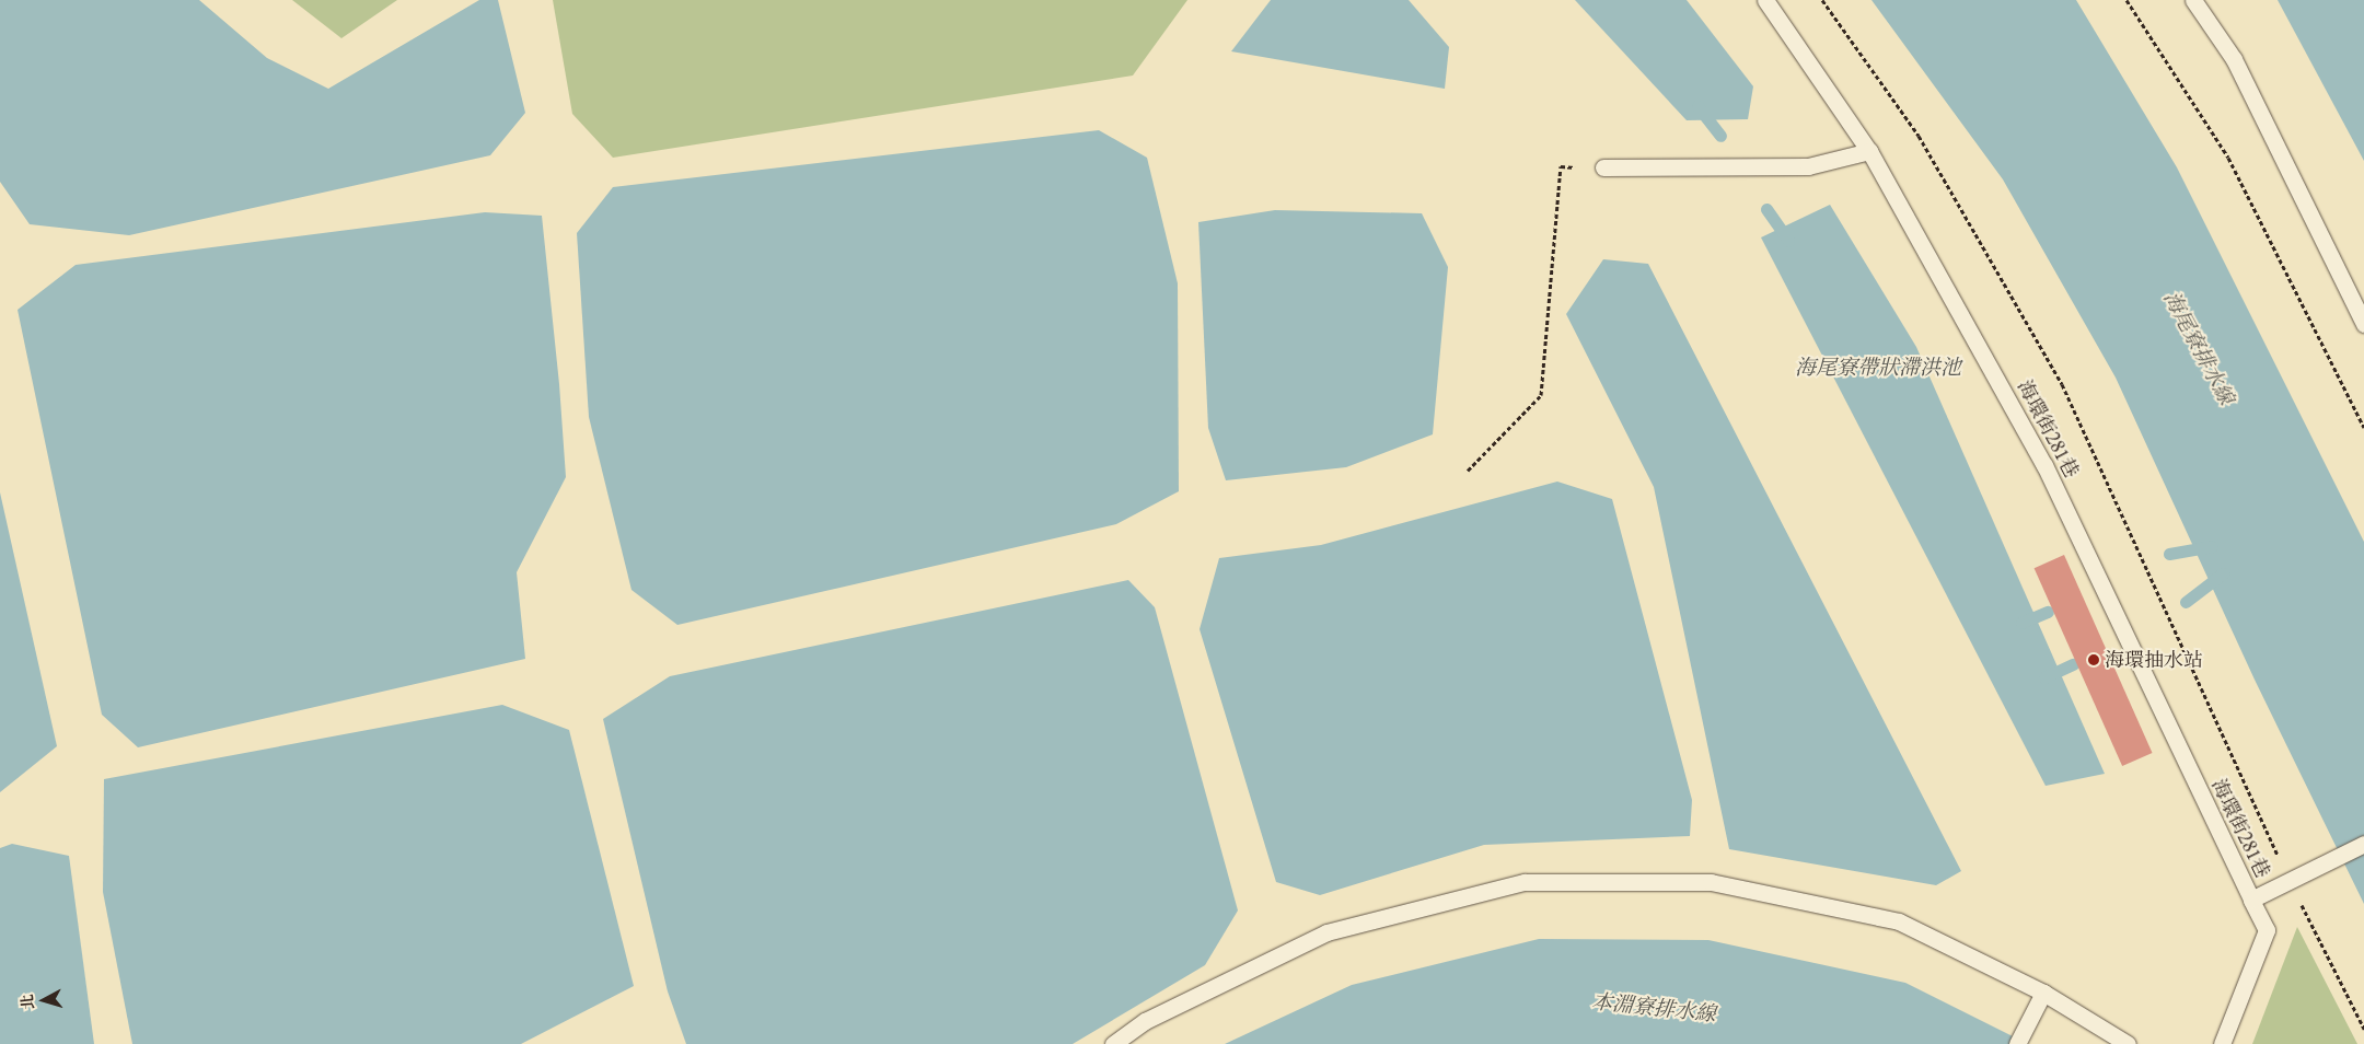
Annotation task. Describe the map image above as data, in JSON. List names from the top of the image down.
{
  "streets": {
    "lane": ["海環街281巷"]
  },
  "water": ["海尾寮排水線", "海尾寮帶狀滯洪池", "本淵寮排水線"],
  "places": ["海環抽水站"],
  "north": "left"
}
